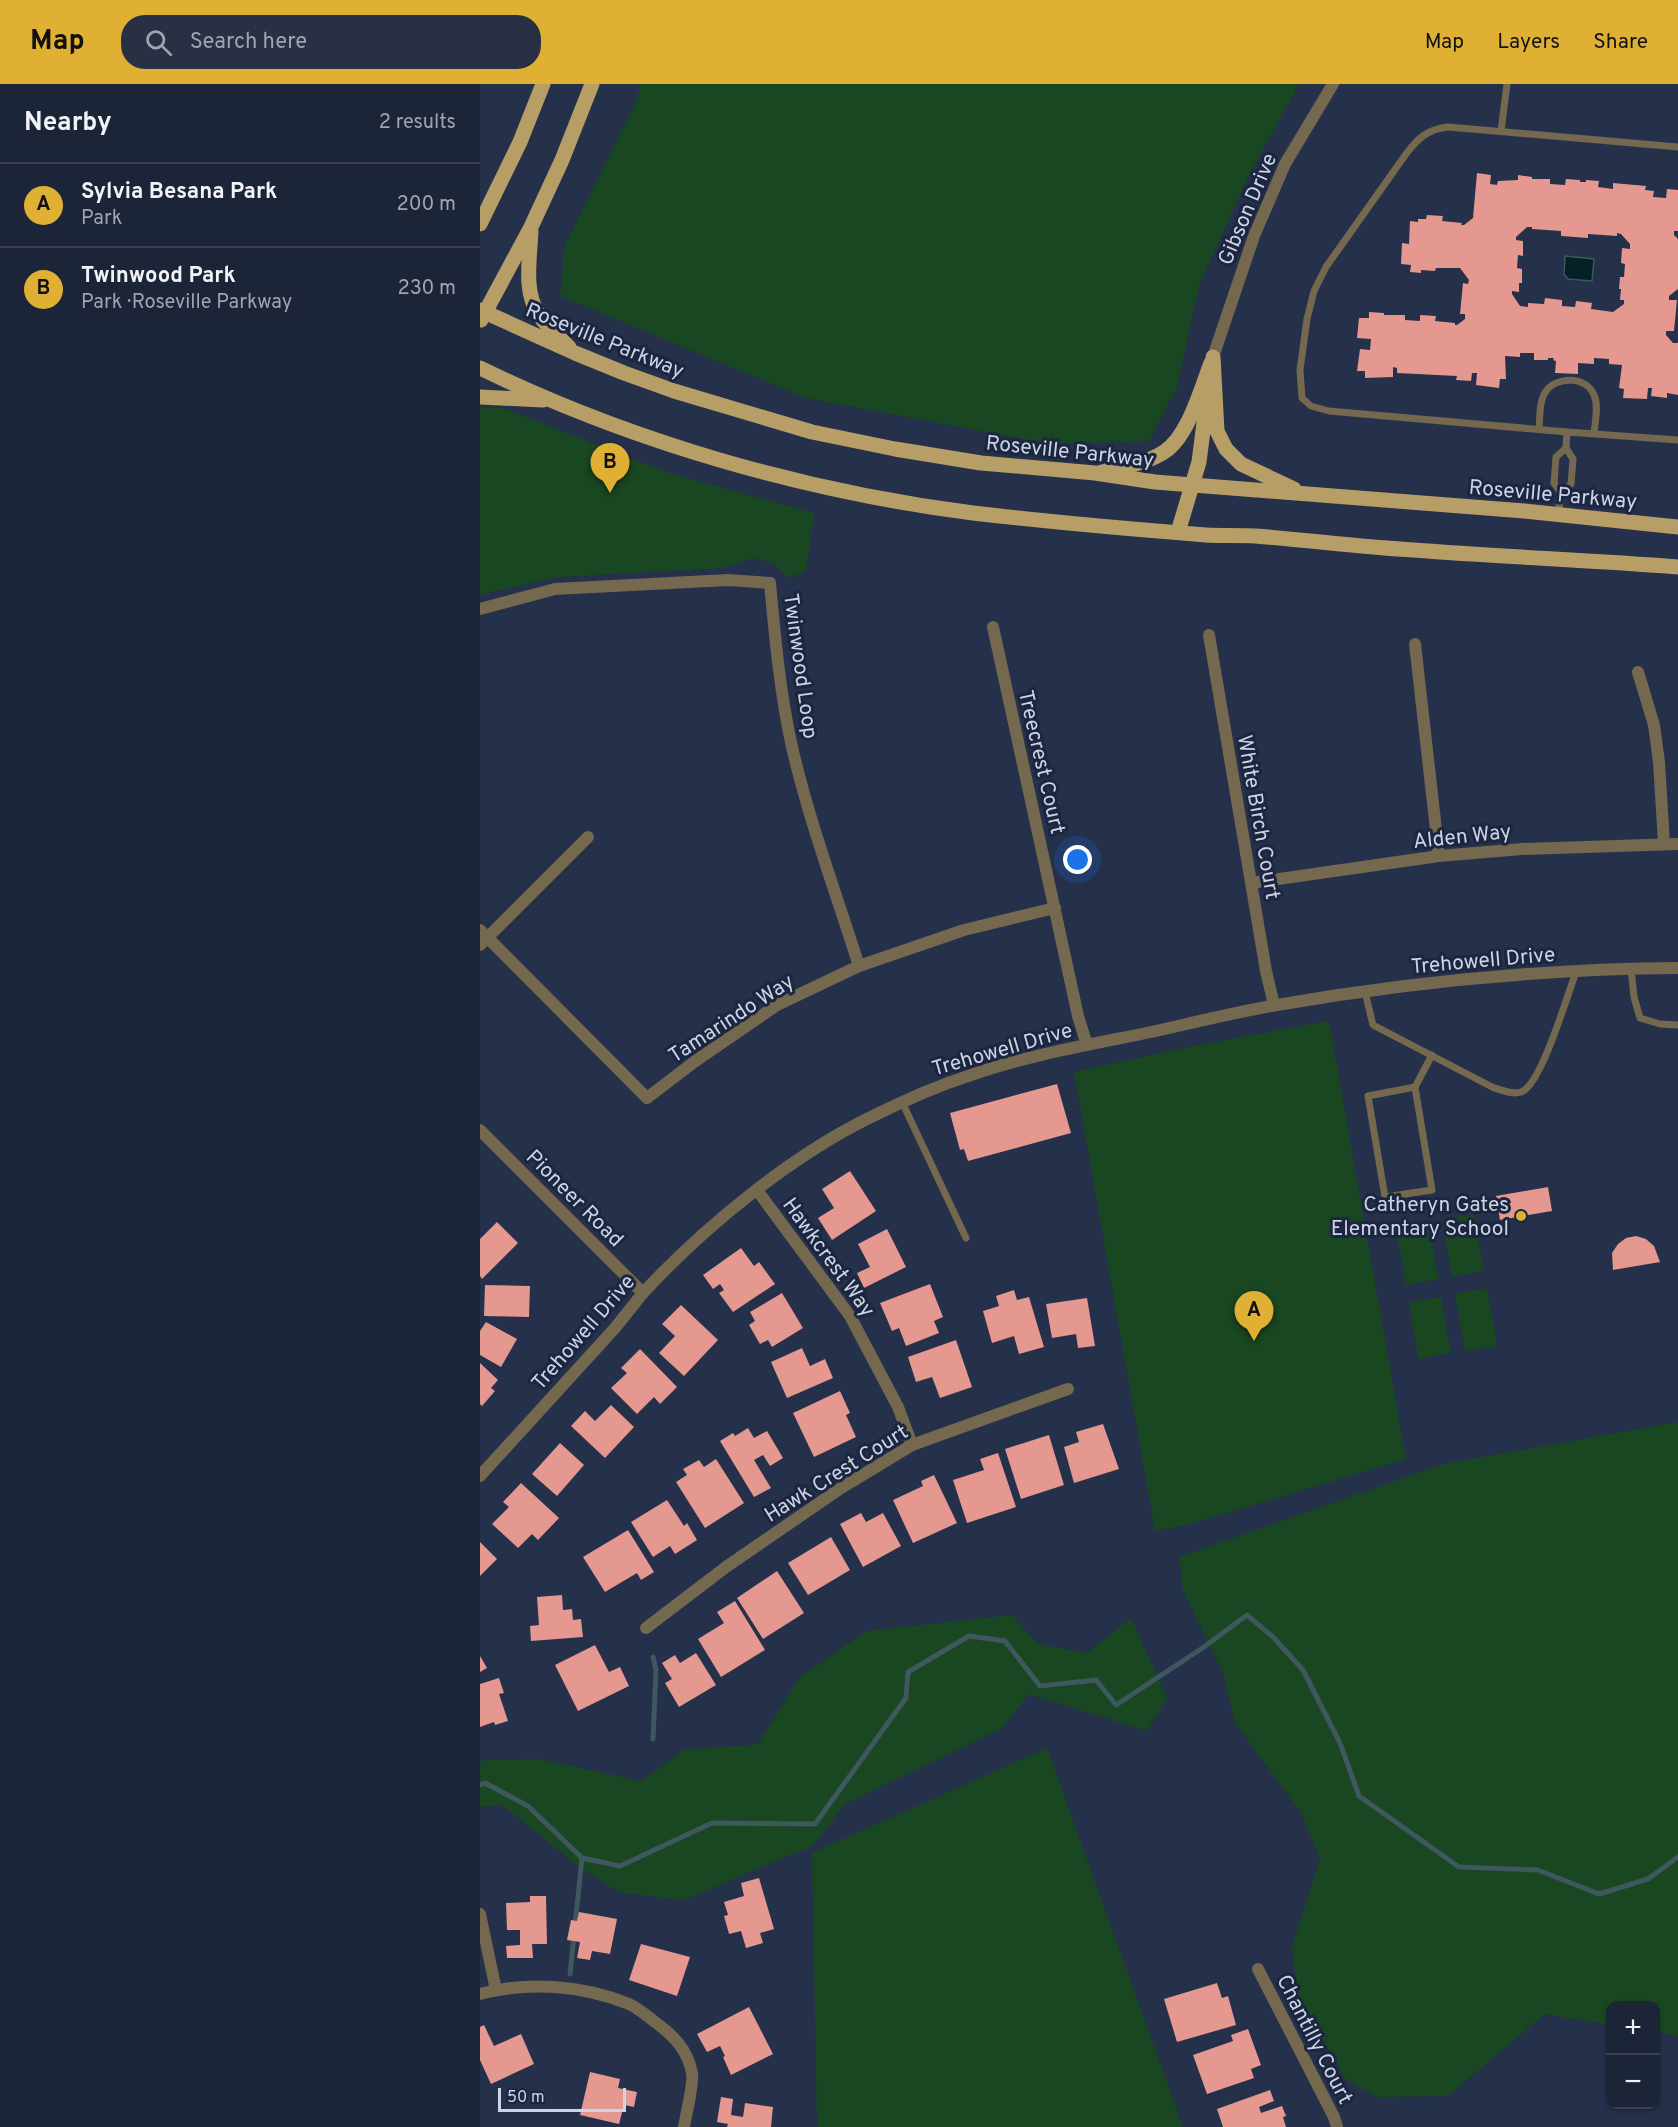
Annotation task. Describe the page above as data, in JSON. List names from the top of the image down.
{
  "streets": {
    "main road": ["Roseville Parkway"],
    "street": [
      "Gibson Drive",
      "Twinwood Loop",
      "Treecrest Court",
      "White Birch Court",
      "Alden Way",
      "Trehowell Drive",
      "Tamarindo Way",
      "Pioneer Road",
      "Hawkcrest Way",
      "Hawk Crest Court",
      "Chantilly Court"
    ]
  },
  "crossings": [
    ["Twinwood Loop", "Tamarindo Way"],
    ["Treecrest Court", "Trehowell Drive"],
    ["Treecrest Court", "Tamarindo Way"],
    ["White Birch Court", "Alden Way"],
    ["White Birch Court", "Trehowell Drive"],
    ["Trehowell Drive", "Pioneer Road"],
    ["Trehowell Drive", "Hawkcrest Way"],
    ["Hawkcrest Way", "Hawk Crest Court"]
  ],
  "places": ["Catheryn Gates Elementary School"],
  "scale_bar": "50 m",
  "page": {
    "header": "Map",
    "search": "Search here",
    "nav": ["Map", "Layers", "Share"],
    "heading": ["Nearby", "2 results"],
    "list": [
      {
        "mark": "A",
        "name": "Sylvia Besana Park",
        "note": "Park",
        "value": "200 m"
      },
      {
        "mark": "B",
        "name": "Twinwood Park",
        "note": "Park · Roseville Parkway",
        "value": "230 m"
      }
    ],
    "pins": ["B", "A"],
    "map_buttons": ["+", "−"],
    "scale": "50 m"
  }
}
